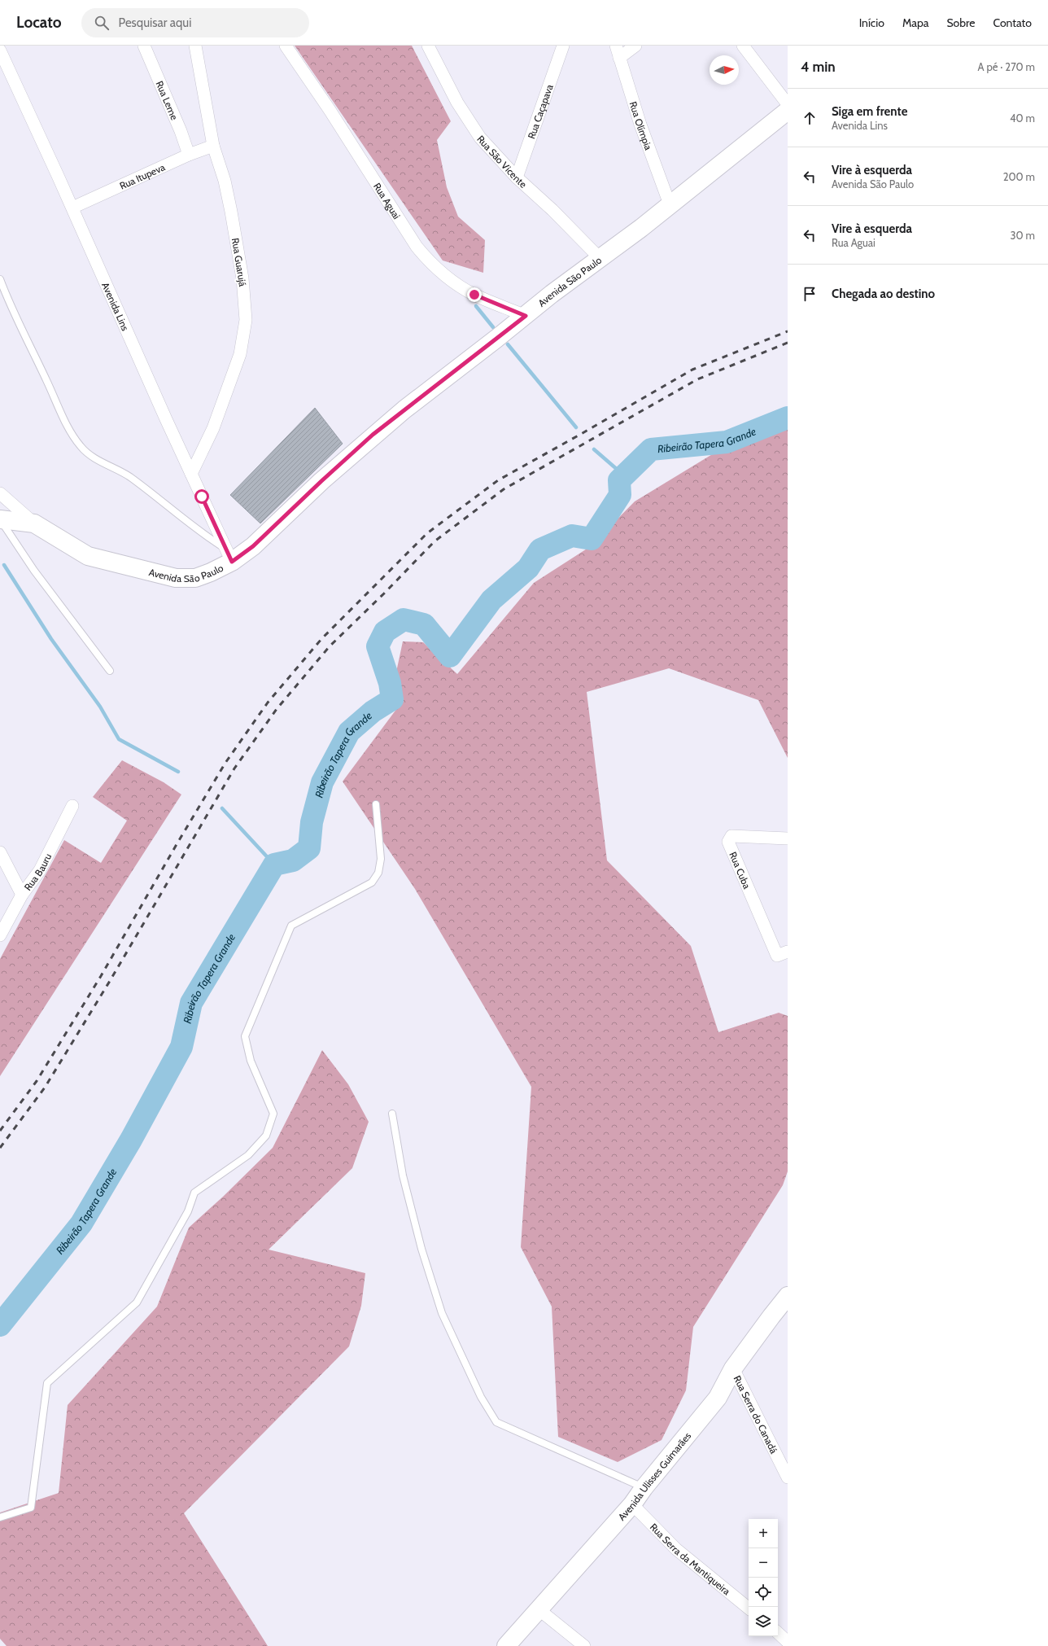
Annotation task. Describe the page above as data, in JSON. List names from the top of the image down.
{
  "streets": {
    "main road": ["Avenida São Paulo", "Avenida Ulisses Guimarães"],
    "street": [
      "Rua Leme",
      "Rua Caçapava",
      "Rua Olímpia",
      "Rua São Vicente",
      "Rua Itupeva",
      "Rua Aguai",
      "Rua Guarujá",
      "Avenida Lins",
      "Rua Cuba",
      "Rua Bauru",
      "Rua Serra do Canadá",
      "Rua Serra da Mantiqueira"
    ]
  },
  "crossings": [
    ["Rua Leme", "Rua Itupeva"],
    ["Rua Caçapava", "Rua São Vicente"],
    ["Rua Olímpia", "Avenida São Paulo"],
    ["Rua São Vicente", "Avenida São Paulo"],
    ["Rua Itupeva", "Rua Guarujá"],
    ["Rua Itupeva", "Avenida Lins"],
    ["Rua Aguai", "Avenida São Paulo"],
    ["Rua Guarujá", "Avenida Lins"],
    ["Avenida São Paulo", "Avenida Lins"],
    ["Rua Serra do Canadá", "Avenida Ulisses Guimarães"],
    ["Avenida Ulisses Guimarães", "Rua Serra da Mantiqueira"]
  ],
  "water": ["Ribeirão Tapera Grande"],
  "north": "right",
  "page": {
    "header": "Locato",
    "search": "Pesquisar aqui",
    "nav": [
      "Início",
      "Mapa",
      "Sobre",
      "Contato"
    ],
    "heading": ["4 min", "A pé · 270 m"],
    "list": [
      ["Siga em frente", "Avenida Lins", "40 m"],
      ["Vire à esquerda", "Avenida São Paulo", "200 m"],
      ["Vire à esquerda", "Rua Aguai", "30 m"],
      "Chegada ao destino"
    ],
    "map_buttons": ["+", "−"]
  }
}
